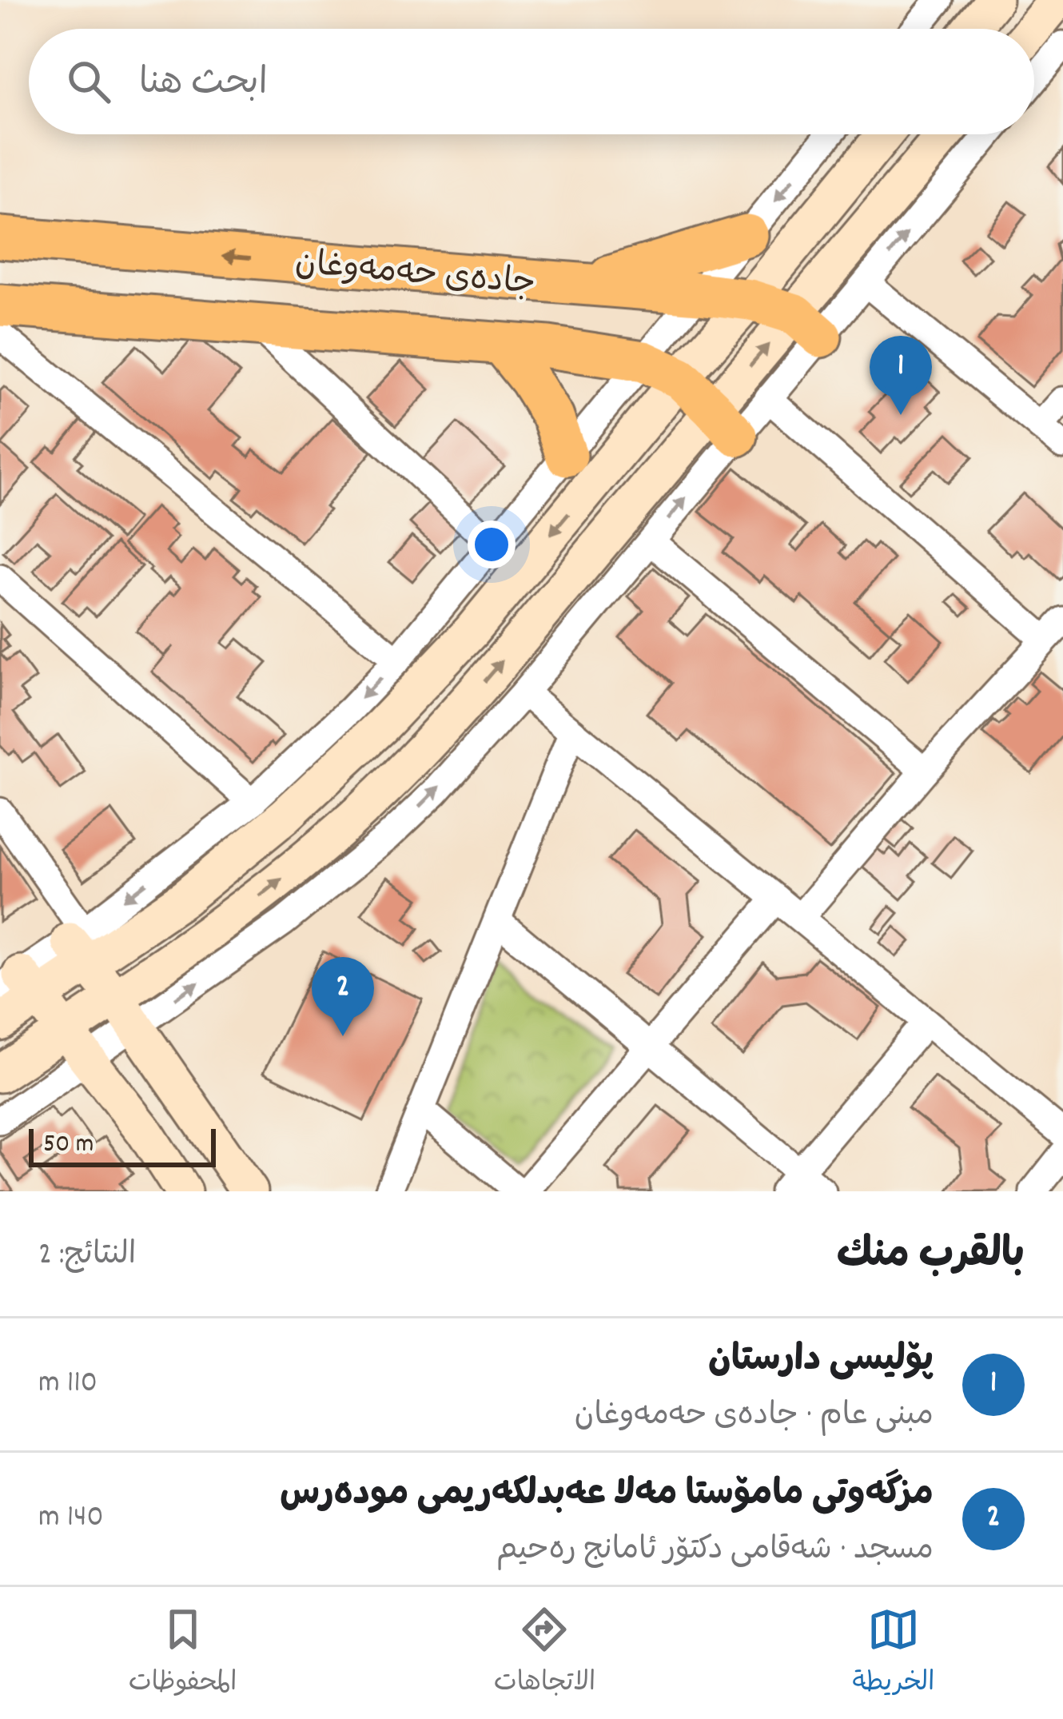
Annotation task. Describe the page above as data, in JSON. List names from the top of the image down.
{
  "streets": {
    "main road": ["جادەی حەمەوغان"]
  },
  "scale_bar": "50 m",
  "page": {
    "search": "ابحث هنا",
    "pins": ["1", "2"],
    "scale": "50 m",
    "heading": ["بالقرب منك", "النتائج: 2"],
    "list": [
      {
        "mark": "1",
        "name": "پۆلیسی دارستان",
        "note": "مبنى عام · جادەی حەمەوغان",
        "value": "110 m"
      },
      {
        "mark": "2",
        "name": "مزگەوتی مامۆستا مەلا عەبدلکەریمی مودەرس",
        "note": "مسجد · شەقامی دکتۆر ئامانج رەحیم",
        "value": "140 m"
      }
    ],
    "nav": ["الخريطة", "الاتجاهات", "المحفوظات"]
  }
}
